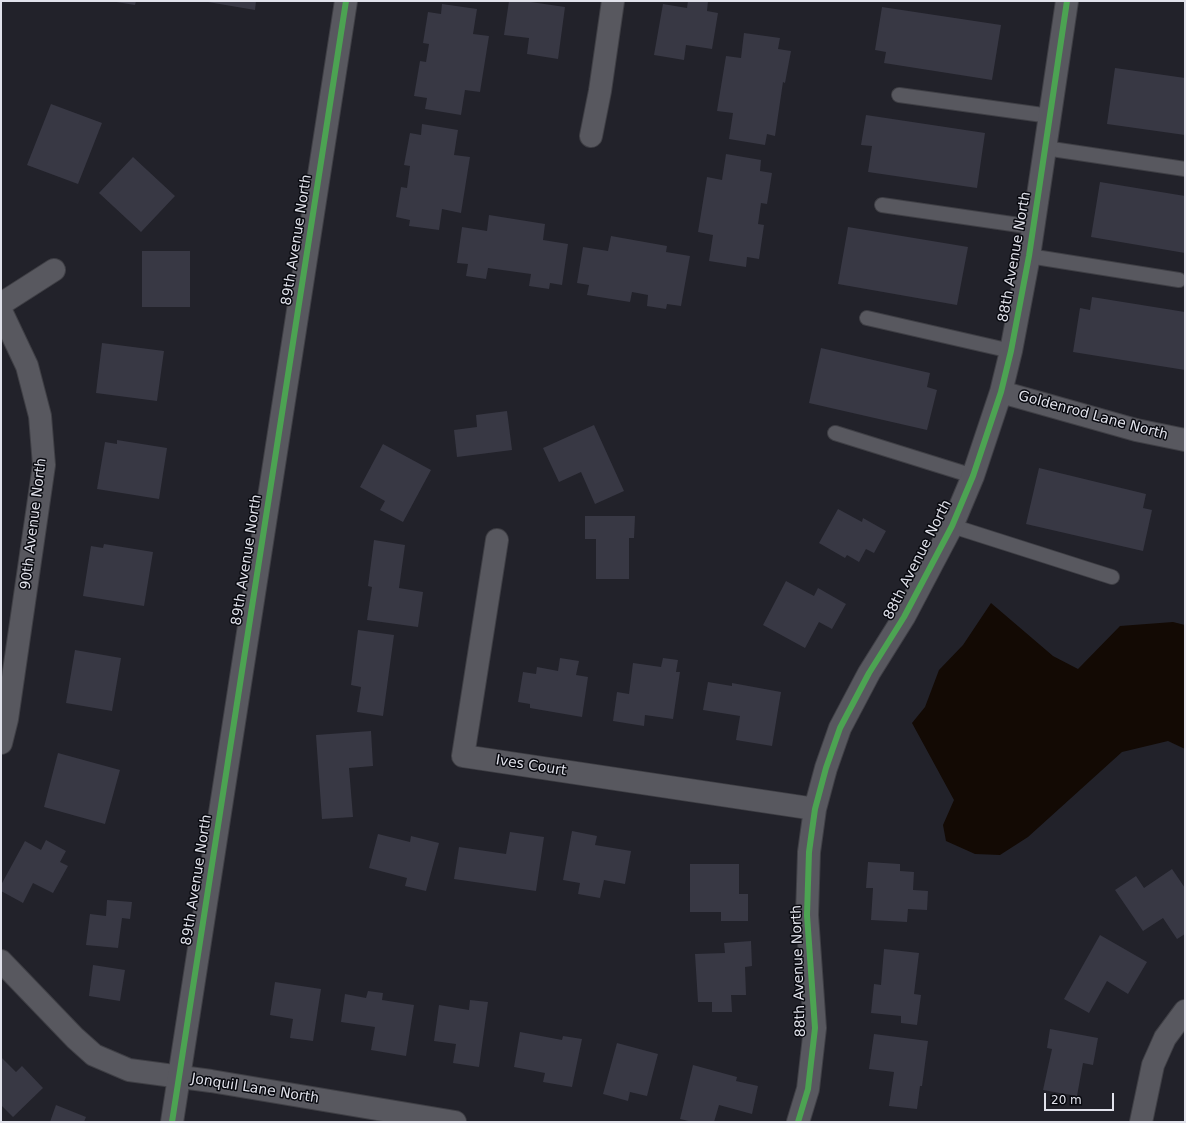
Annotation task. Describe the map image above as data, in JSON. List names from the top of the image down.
{
  "streets": {
    "street": [
      "89th Avenue North",
      "88th Avenue North",
      "Goldenrod Lane North",
      "90th Avenue North",
      "Ives Court",
      "Jonquil Lane North"
    ]
  },
  "crossings": [
    ["89th Avenue North", "Jonquil Lane North"],
    ["88th Avenue North", "Goldenrod Lane North"],
    ["88th Avenue North", "Ives Court"]
  ],
  "scale_bar": "20 m"
}
